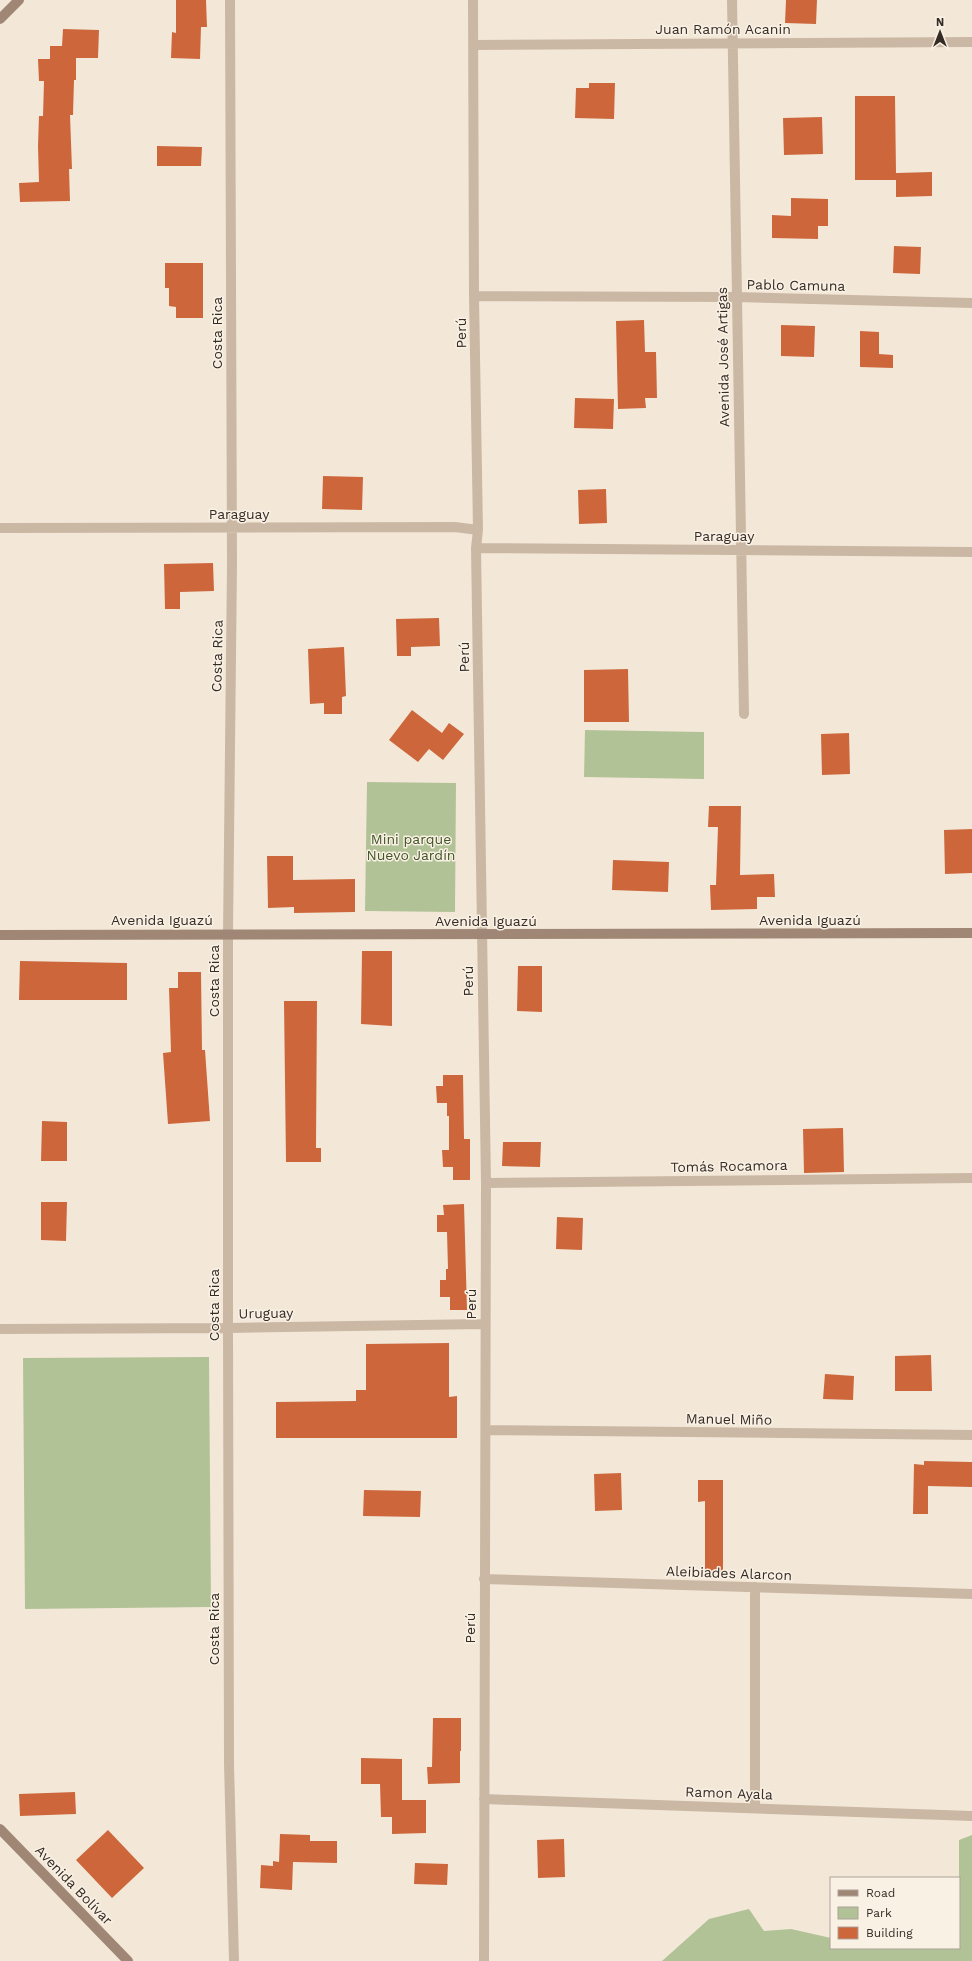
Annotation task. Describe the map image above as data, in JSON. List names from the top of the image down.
{
  "streets": {
    "main road": ["Avenida Iguazú", "Avenida Bolívar"],
    "street": [
      "Juan Ramón Acanin",
      "Pablo Camuna",
      "Costa Rica",
      "Perú",
      "Avenida José Artigas",
      "Paraguay",
      "Tomás Rocamora",
      "Uruguay",
      "Manuel Miño",
      "Aleibiades Alarcon",
      "Ramon Ayala"
    ]
  },
  "crossings": [
    ["Juan Ramón Acanin", "Perú"],
    ["Juan Ramón Acanin", "Avenida José Artigas"],
    ["Pablo Camuna", "Perú"],
    ["Pablo Camuna", "Avenida José Artigas"],
    ["Costa Rica", "Paraguay"],
    ["Costa Rica", "Avenida Iguazú"],
    ["Costa Rica", "Uruguay"],
    ["Perú", "Paraguay"],
    ["Perú", "Avenida Iguazú"],
    ["Perú", "Tomás Rocamora"],
    ["Perú", "Uruguay"],
    ["Perú", "Manuel Miño"],
    ["Perú", "Aleibiades Alarcon"],
    ["Perú", "Ramon Ayala"],
    ["Avenida José Artigas", "Paraguay"]
  ],
  "parks": ["Mini parque Nuevo Jardín"],
  "legend": ["Road", "Park", "Building"],
  "north": "top"
}
